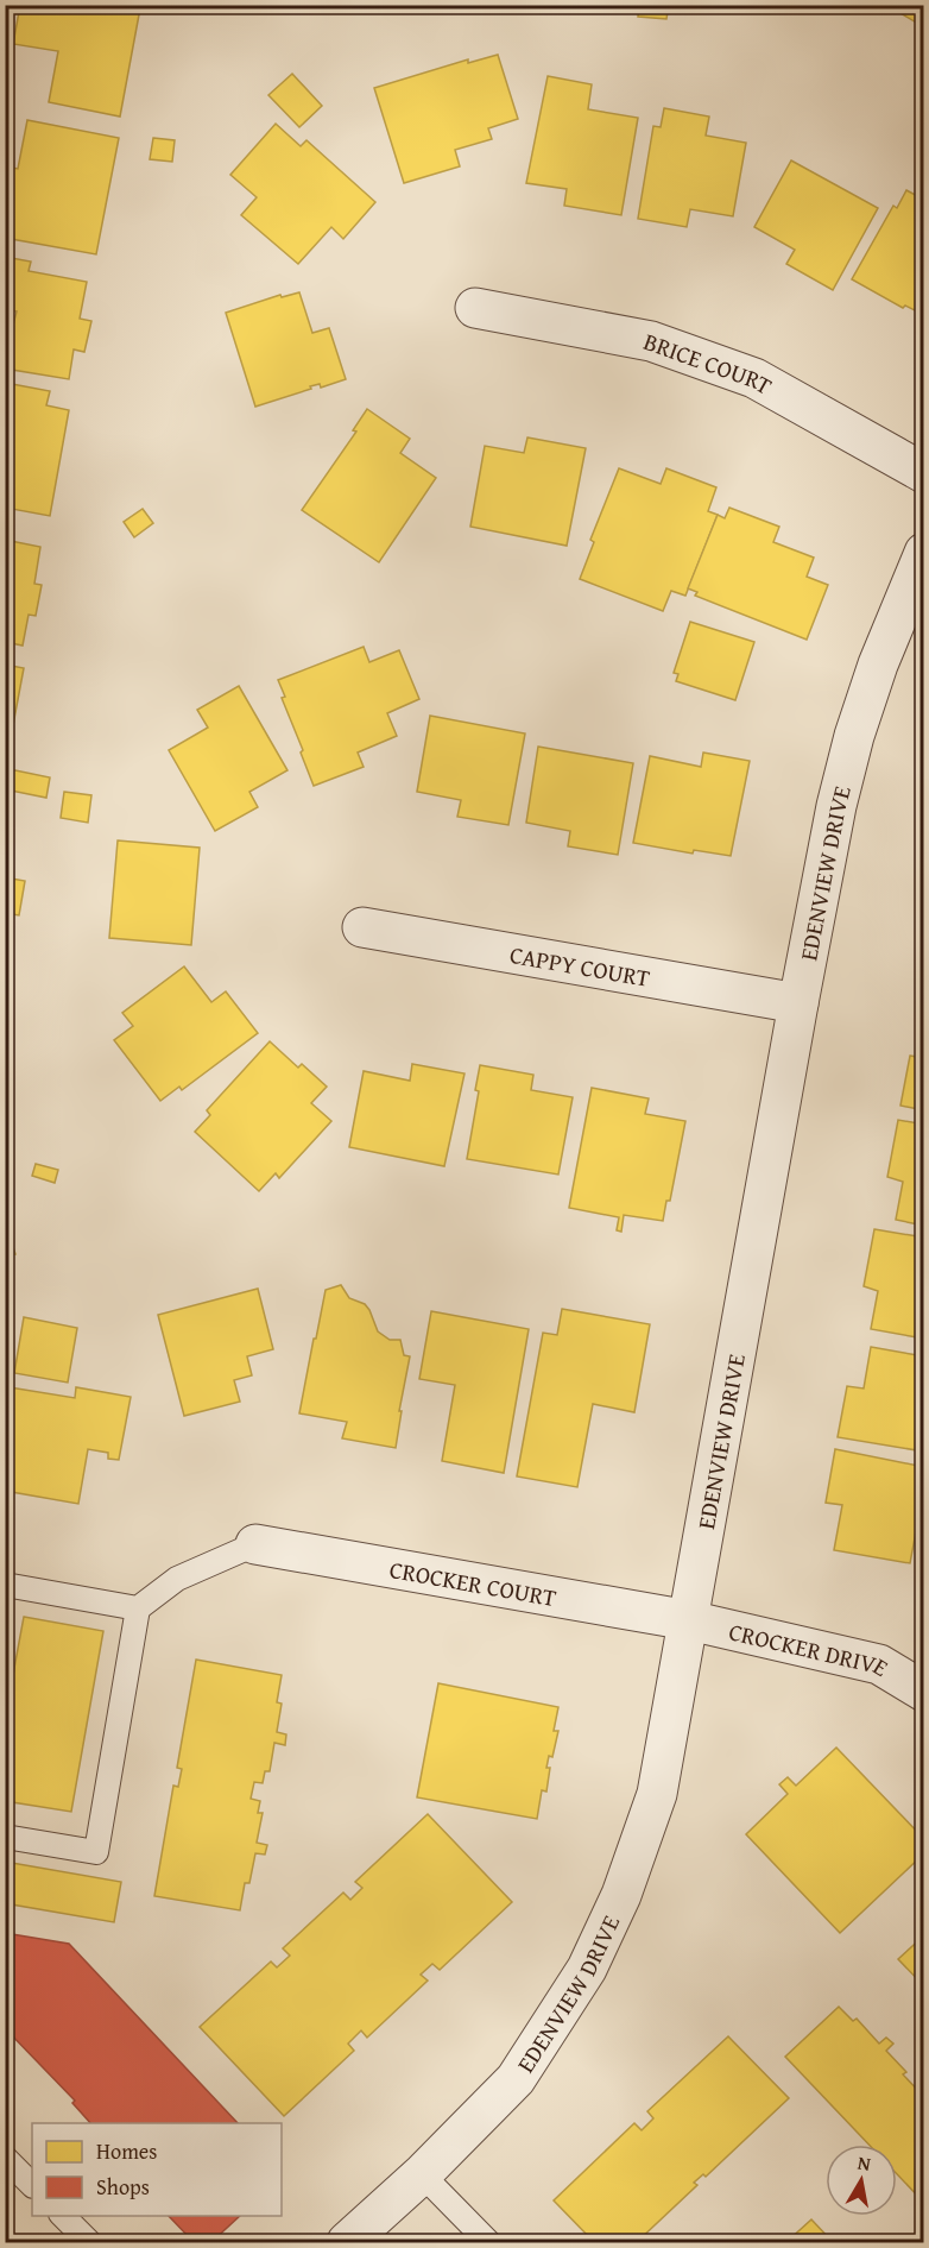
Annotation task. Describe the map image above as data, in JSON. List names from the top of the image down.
{
  "streets": {
    "street": [
      "BRICE COURT",
      "EDENVIEW DRIVE",
      "CAPPY COURT",
      "CROCKER COURT",
      "CROCKER DRIVE"
    ]
  },
  "crossings": [
    ["EDENVIEW DRIVE", "CAPPY COURT"],
    ["EDENVIEW DRIVE", "CROCKER COURT"],
    ["EDENVIEW DRIVE", "CROCKER DRIVE"],
    ["CROCKER COURT", "CROCKER DRIVE"]
  ],
  "legend": ["Homes", "Shops"],
  "north": "top"
}
